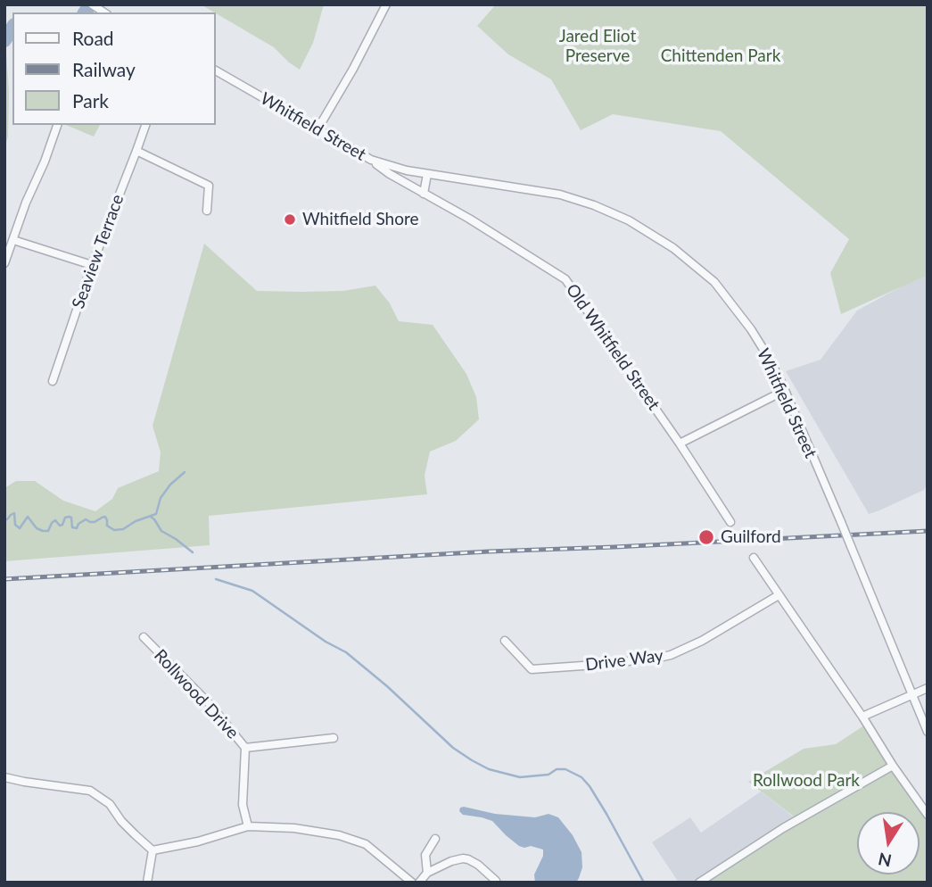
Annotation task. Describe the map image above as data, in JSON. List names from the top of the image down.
{
  "streets": {
    "street": [
      "Whitfield Street",
      "Seaview Terrace",
      "Old Whitfield Street",
      "Drive Way",
      "Rollwood Drive"
    ]
  },
  "crossings": [
    ["Whitfield Street", "Old Whitfield Street"]
  ],
  "parks": ["Jared Eliot Preserve", "Chittenden Park", "Rollwood Park"],
  "places": ["Whitfield Shore", "Guilford"],
  "legend": ["Road", "Railway", "Park"],
  "north": "bottom"
}
